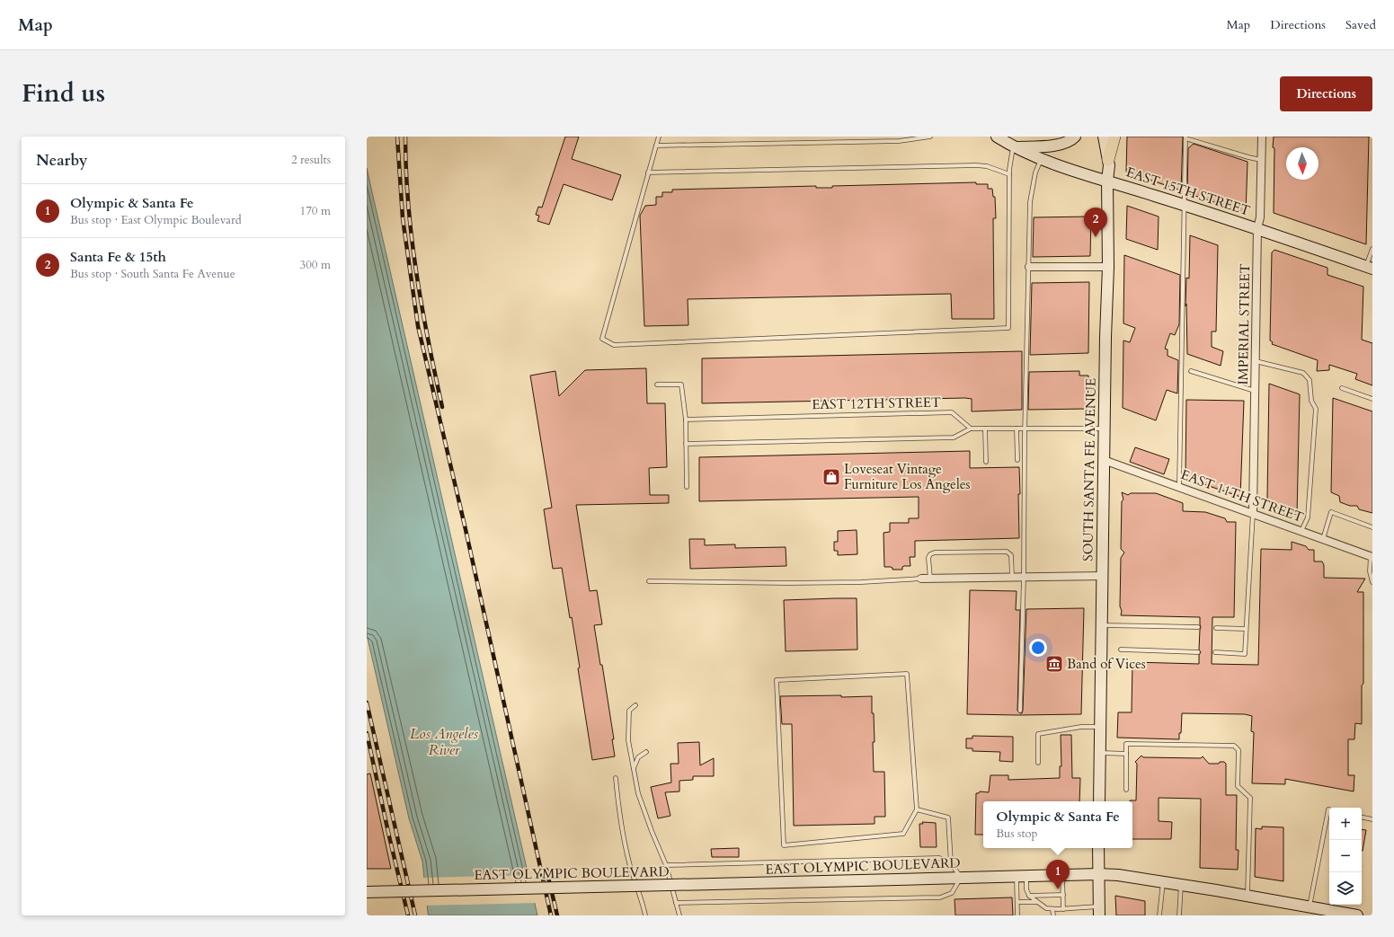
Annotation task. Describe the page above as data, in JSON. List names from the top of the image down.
{
  "streets": {
    "main road": ["EAST 15TH STREET", "SOUTH SANTA FE AVENUE", "EAST OLYMPIC BOULEVARD"],
    "street": ["IMPERIAL STREET", "EAST 11TH STREET"],
    "lane": ["EAST 12TH STREET"]
  },
  "crossings": [
    ["EAST 15TH STREET", "IMPERIAL STREET"],
    ["EAST 15TH STREET", "SOUTH SANTA FE AVENUE"],
    ["IMPERIAL STREET", "EAST 11TH STREET"],
    ["SOUTH SANTA FE AVENUE", "EAST 11TH STREET"]
  ],
  "water": ["Los Angeles River"],
  "places": {
    "shop": ["Loveseat Vintage Furniture Los Angeles"],
    "museum": ["Band of Vices"]
  },
  "north": "bottom",
  "page": {
    "header": "Map",
    "nav": ["Map", "Directions", "Saved"],
    "title": "Find us",
    "buttons": "Directions",
    "heading": ["Nearby", "2 results"],
    "list": [
      {
        "mark": "1",
        "name": "Olympic & Santa Fe",
        "note": "Bus stop · East Olympic Boulevard",
        "value": "170 m"
      },
      {
        "mark": "2",
        "name": "Santa Fe & 15th",
        "note": "Bus stop · South Santa Fe Avenue",
        "value": "300 m"
      }
    ],
    "pins": ["2", "1"],
    "popup": ["Olympic & Santa Fe", "Bus stop"],
    "map_buttons": ["+", "−"]
  }
}
